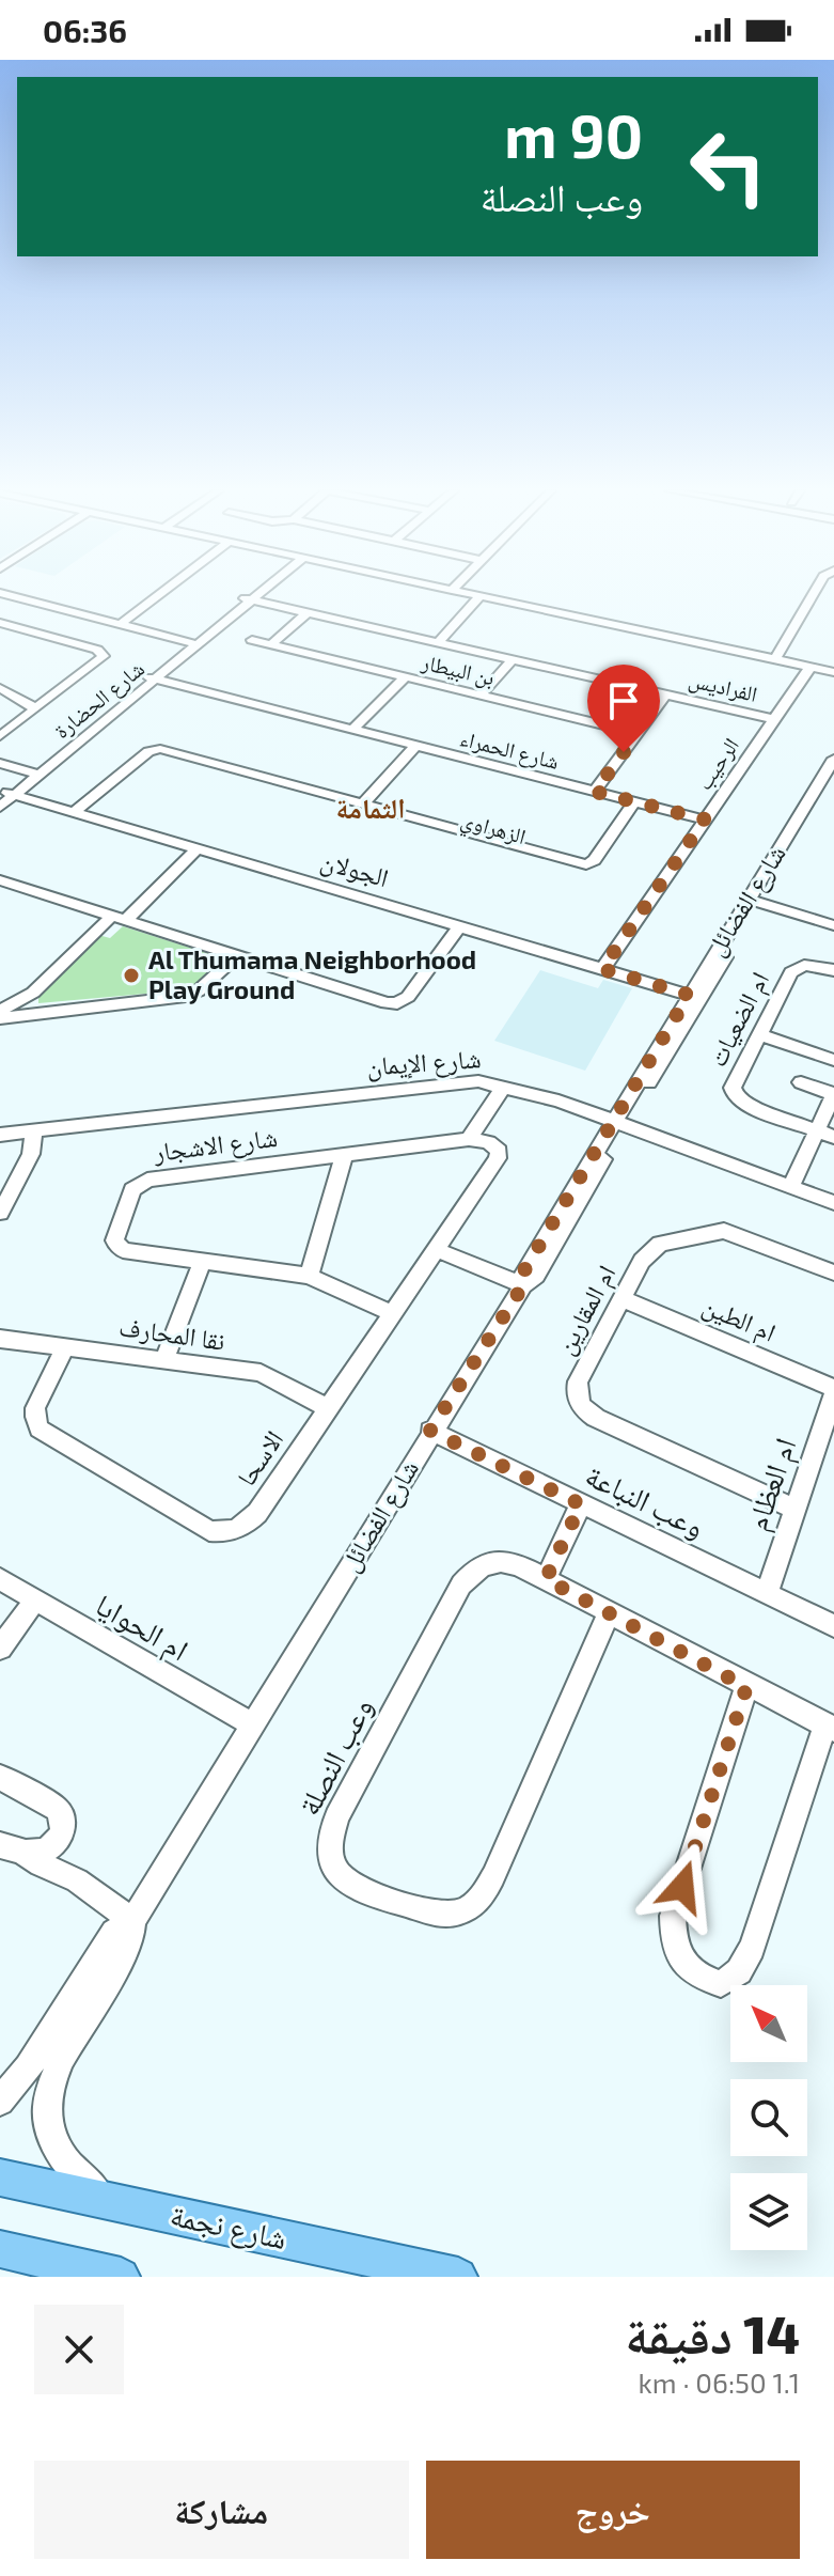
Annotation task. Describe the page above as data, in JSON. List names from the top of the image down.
{
  "streets": {
    "main road": ["شارع نجمة"],
    "street": [
      "بن البيطار",
      "الفراديس",
      "شارع الحضارة",
      "شارع الحمراء",
      "الرحيب",
      "الزهراوي",
      "الجولان",
      "شارع الفضائل",
      "ام الضعيات",
      "شارع الإيمان",
      "شارع الاشجار",
      "ام المقارين",
      "ام الطين",
      "نقا المحارف",
      "الاسحا",
      "ام العظام",
      "وعب النباعة",
      "ام الحوايا",
      "وعب النصلة"
    ]
  },
  "crossings": [
    ["الفراديس", "شارع الحضارة"],
    ["الفراديس", "الرحيب"],
    ["شارع الحضارة", "شارع الحمراء"],
    ["شارع الحضارة", "الجولان"],
    ["شارع الحمراء", "الرحيب"],
    ["شارع الحمراء", "الزهراوي"],
    ["الرحيب", "الجولان"],
    ["الزهراوي", "الجولان"],
    ["الجولان", "شارع الفضائل"],
    ["شارع الفضائل", "شارع الإيمان"],
    ["شارع الفضائل", "وعب النباعة"],
    ["شارع الفضائل", "ام الحوايا"],
    ["شارع الفضائل", "شارع نجمة"],
    ["شارع الاشجار", "الاسحا"],
    ["ام المقارين", "ام الطين"],
    ["ام المقارين", "ام العظام"],
    ["ام الطين", "ام العظام"],
    ["نقا المحارف", "الاسحا"],
    ["ام العظام", "وعب النباعة"]
  ],
  "districts": ["الثمامة"],
  "places": ["Al Thumama Neighborhood Play Ground"],
  "north": "top left",
  "page": {
    "status": "06:36",
    "turn": ["90 m", "وعب النصلة"],
    "heading": ["14 دقيقة", "1.1 km · 06:50"],
    "buttons": ["خروج", "مشاركة"]
  }
}
